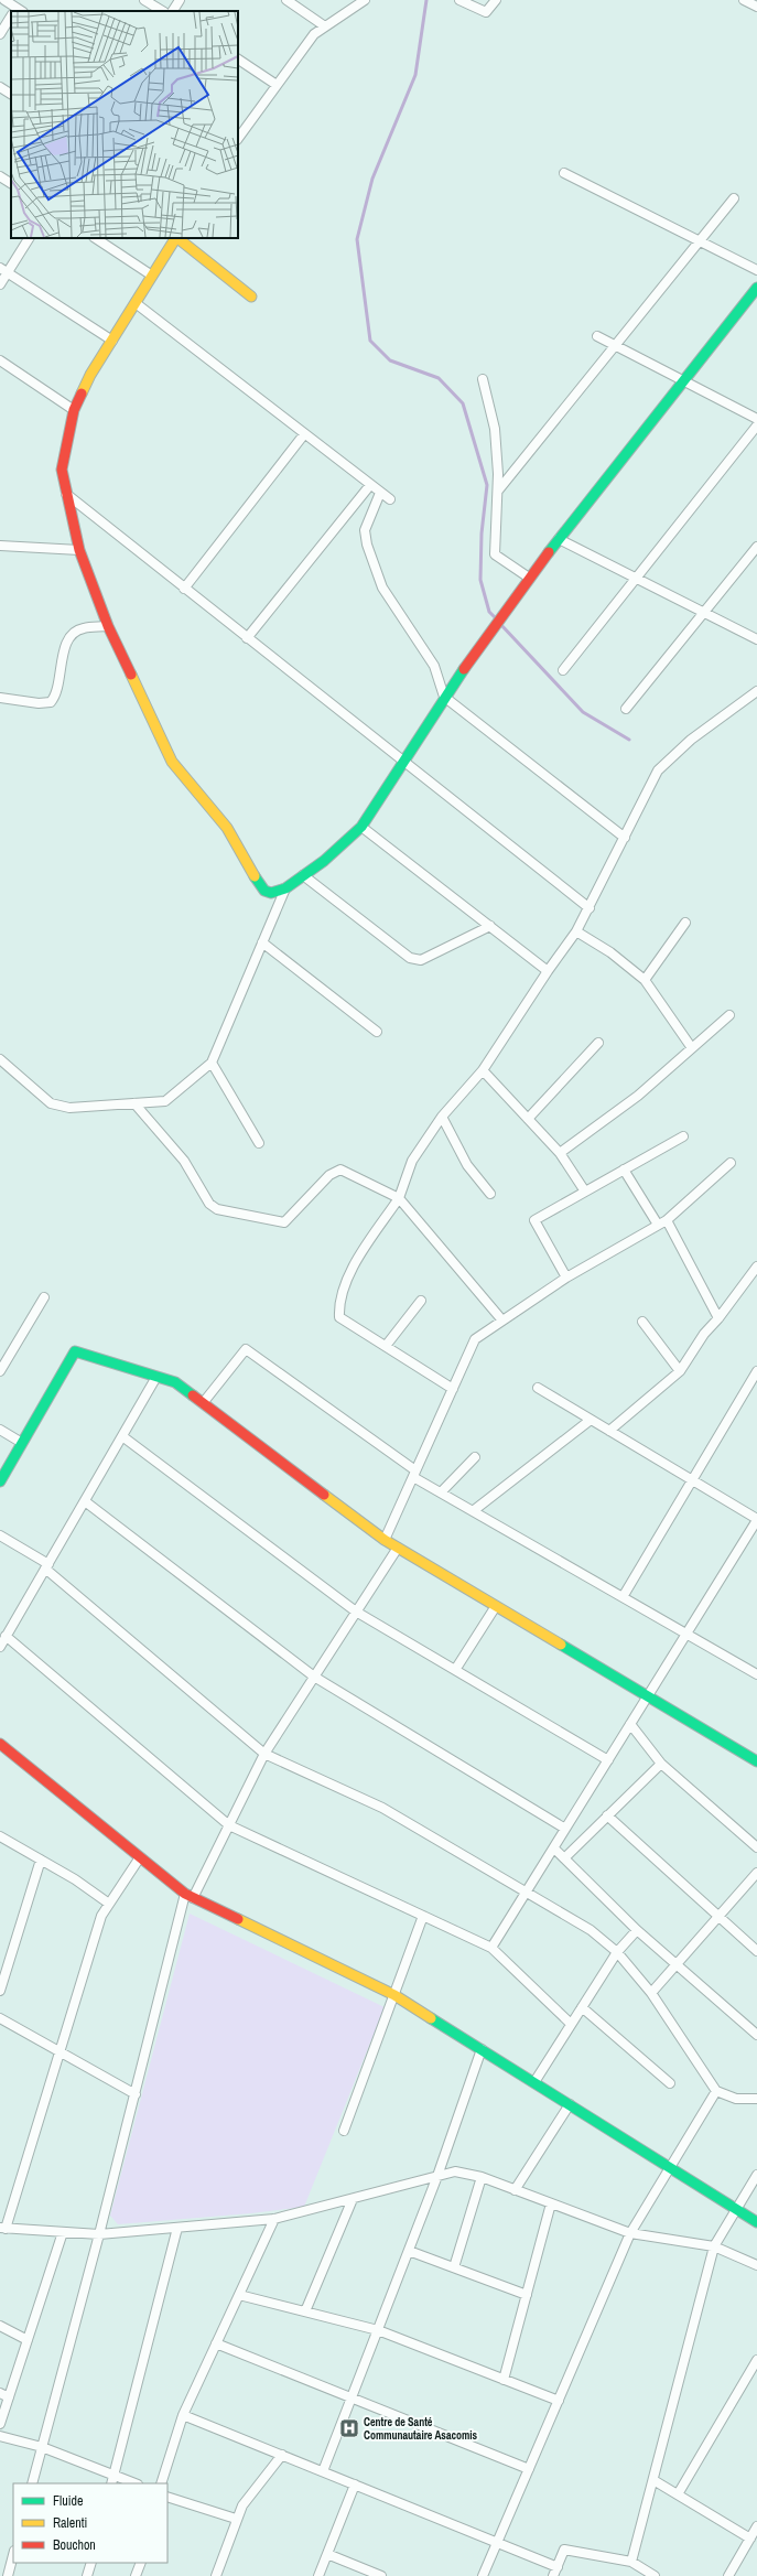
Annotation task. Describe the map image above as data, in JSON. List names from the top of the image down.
{
  "places": {
    "hospital": ["Centre de Santé Communautaire Asacomis"]
  },
  "legend": ["Fluide", "Ralenti", "Bouchon"]
}
